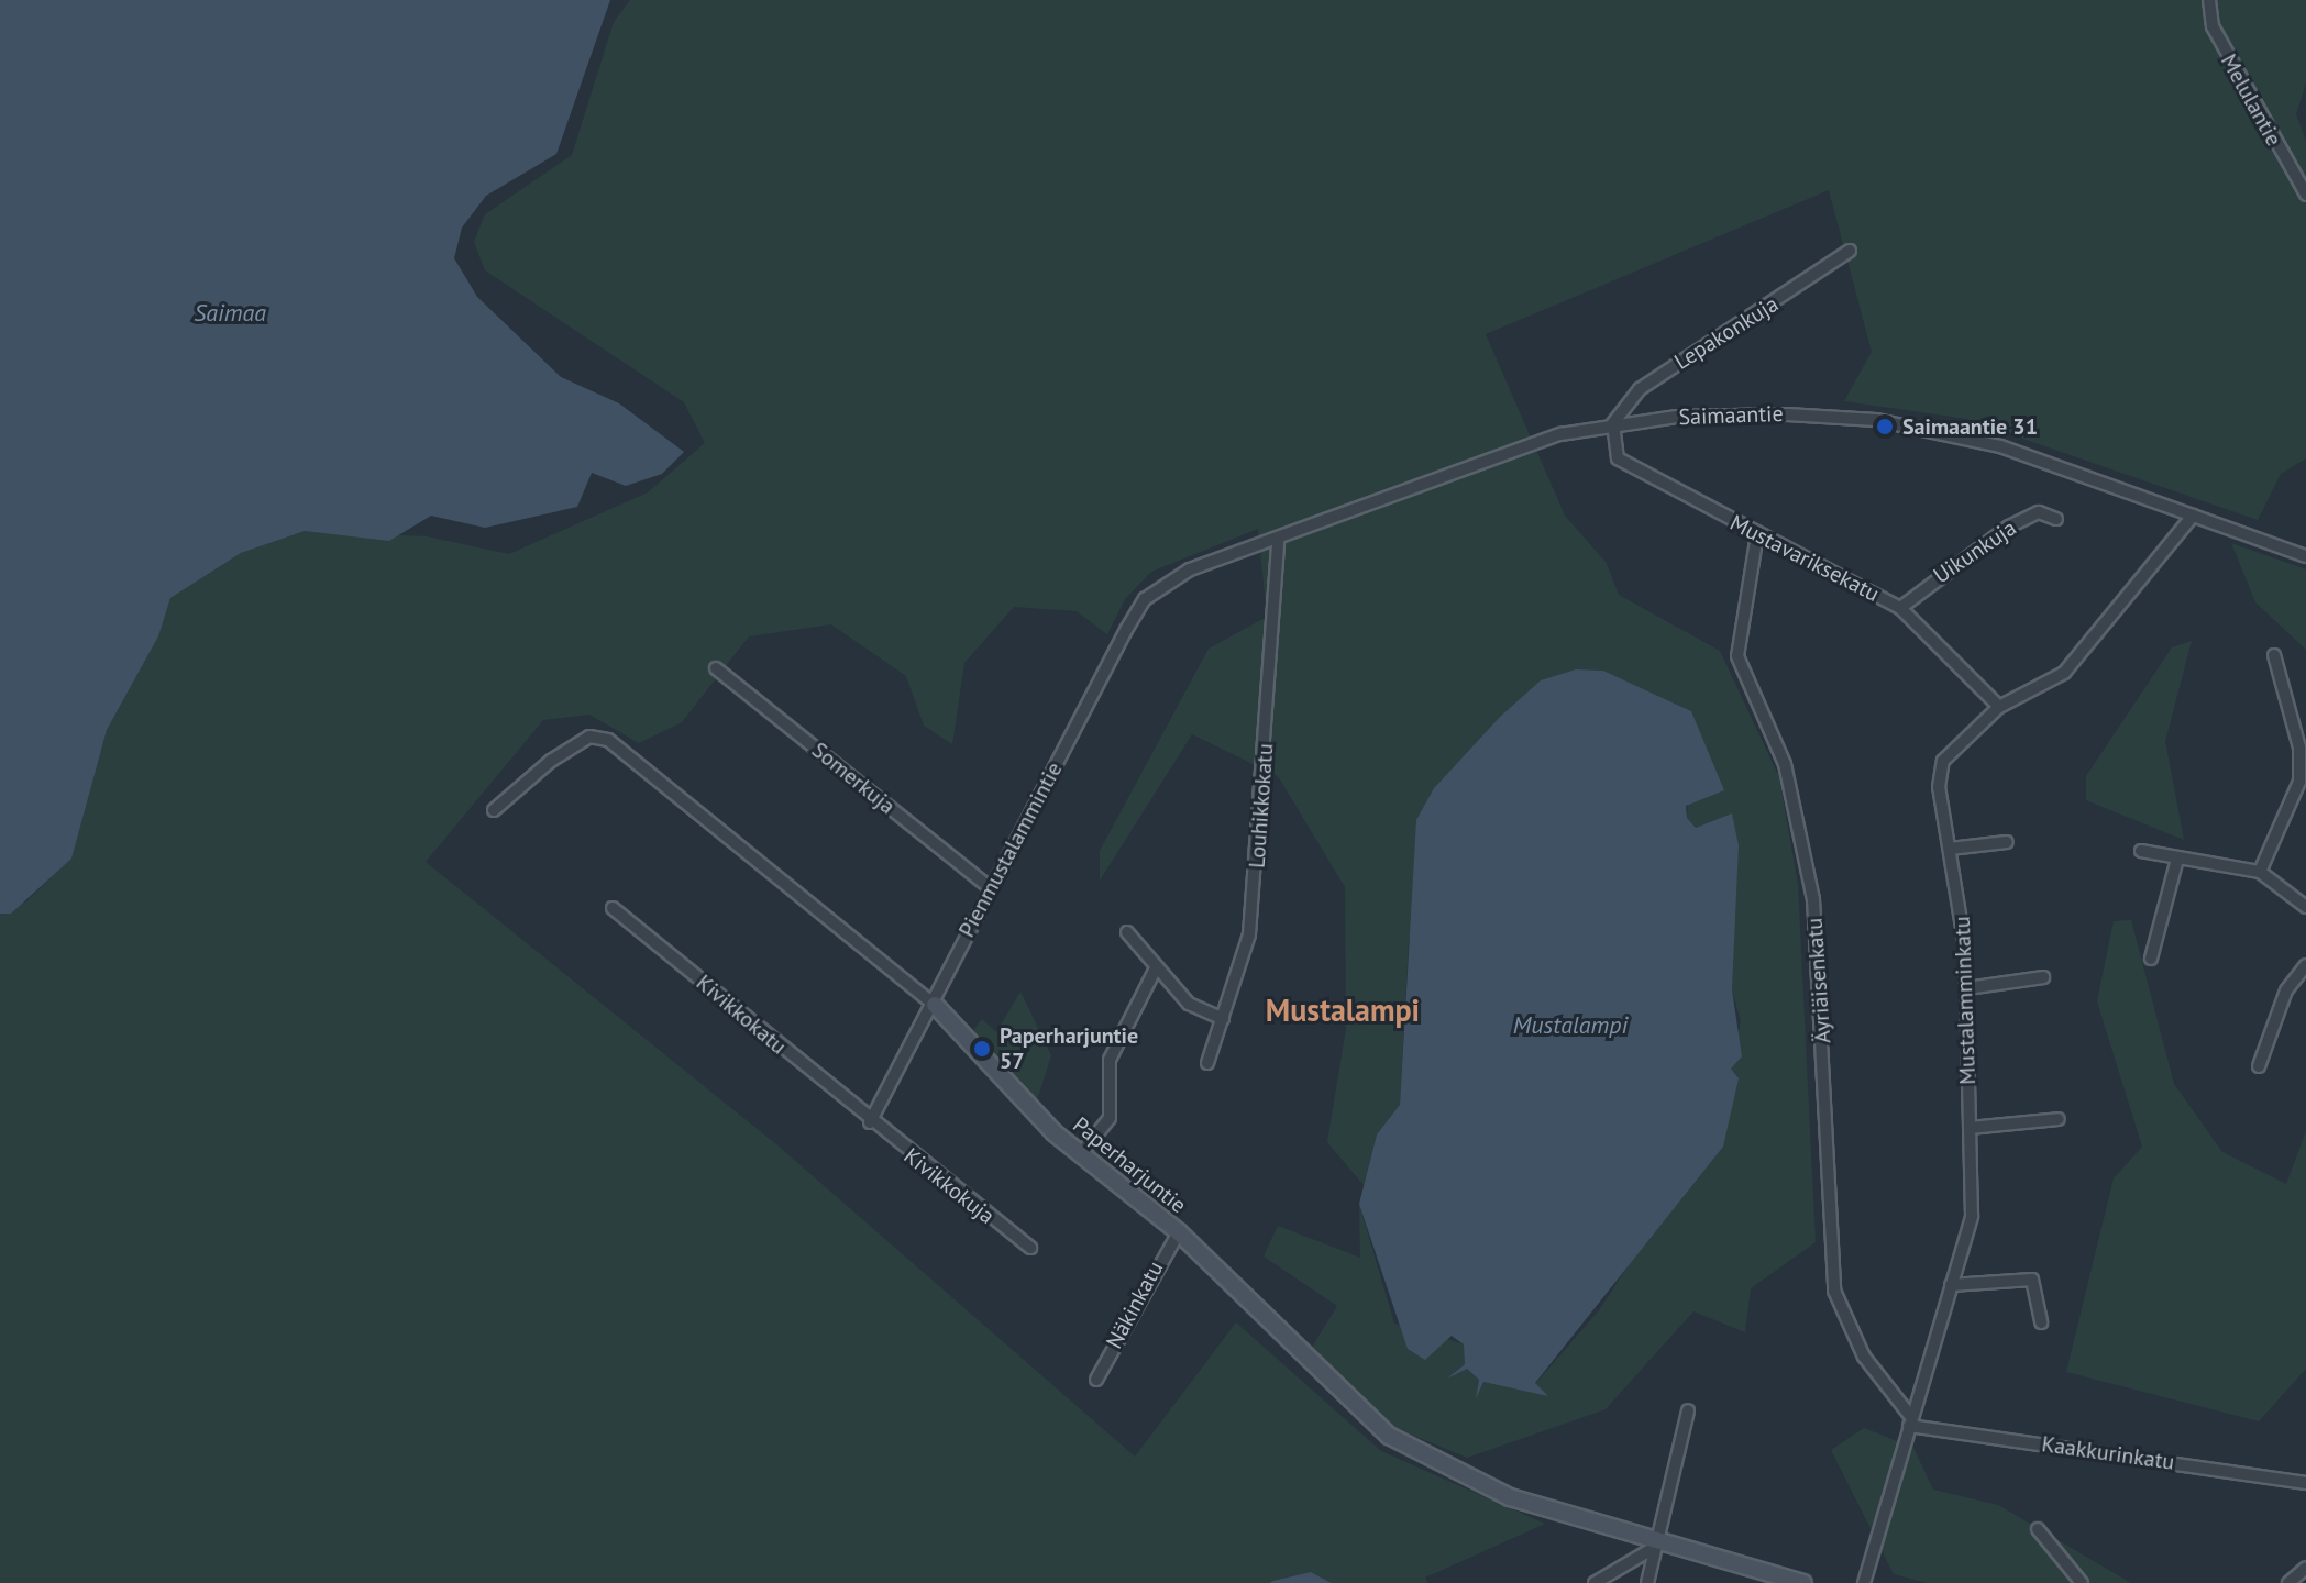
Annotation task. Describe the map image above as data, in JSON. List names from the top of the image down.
{
  "streets": {
    "street": [
      "Melulantie",
      "Lepakonkuja",
      "Saimaantie",
      "Uikunkuja",
      "Mustavariksekatu",
      "Somerkuja",
      "Louhikkokatu",
      "Pienmustalammintie",
      "Äyriäisenkatu",
      "Mustalamminkatu",
      "Kivikkokatu",
      "Paperharjuntie",
      "Kivikkokuja",
      "Näkinkatu",
      "Kaakkurinkatu"
    ]
  },
  "crossings": [
    ["Lepakonkuja", "Saimaantie"],
    ["Lepakonkuja", "Mustavariksekatu"],
    ["Saimaantie", "Mustavariksekatu"],
    ["Saimaantie", "Louhikkokatu"],
    ["Saimaantie", "Pienmustalammintie"],
    ["Saimaantie", "Mustalamminkatu"],
    ["Uikunkuja", "Mustavariksekatu"],
    ["Mustavariksekatu", "Äyriäisenkatu"],
    ["Mustavariksekatu", "Mustalamminkatu"],
    ["Somerkuja", "Pienmustalammintie"],
    ["Pienmustalammintie", "Kivikkokatu"],
    ["Pienmustalammintie", "Paperharjuntie"],
    ["Pienmustalammintie", "Kivikkokuja"],
    ["Äyriäisenkatu", "Mustalamminkatu"],
    ["Äyriäisenkatu", "Kaakkurinkatu"],
    ["Mustalamminkatu", "Kaakkurinkatu"],
    ["Kivikkokatu", "Kivikkokuja"],
    ["Paperharjuntie", "Näkinkatu"]
  ],
  "districts": ["Mustalampi"],
  "water": ["Saimaa", "Mustalampi"],
  "places": ["Saimaantie 31", "Paperharjuntie 57"]
}
